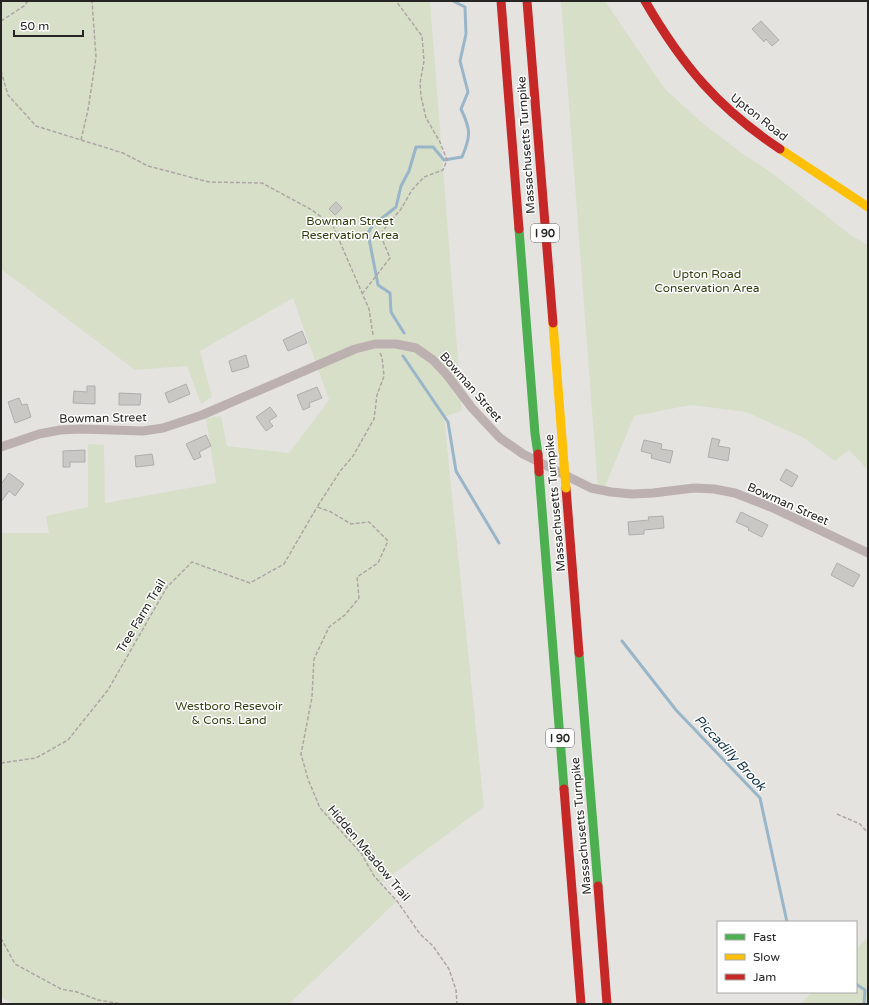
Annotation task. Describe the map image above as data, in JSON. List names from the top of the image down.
{
  "streets": {
    "main road": ["Upton Road", "Massachusetts Turnpike", "I 90"],
    "street": ["Bowman Street"],
    "path": ["Tree Farm Trail", "Hidden Meadow Trail"]
  },
  "crossings": [
    ["Tree Farm Trail", "Hidden Meadow Trail"]
  ],
  "water": ["Piccadilly Brook"],
  "parks": ["Bowman Street Reservation Area", "Upton Road Conservation Area", "Westboro Resevoir & Cons. Land"],
  "legend": ["Fast", "Slow", "Jam"],
  "scale_bar": "50 m"
}
